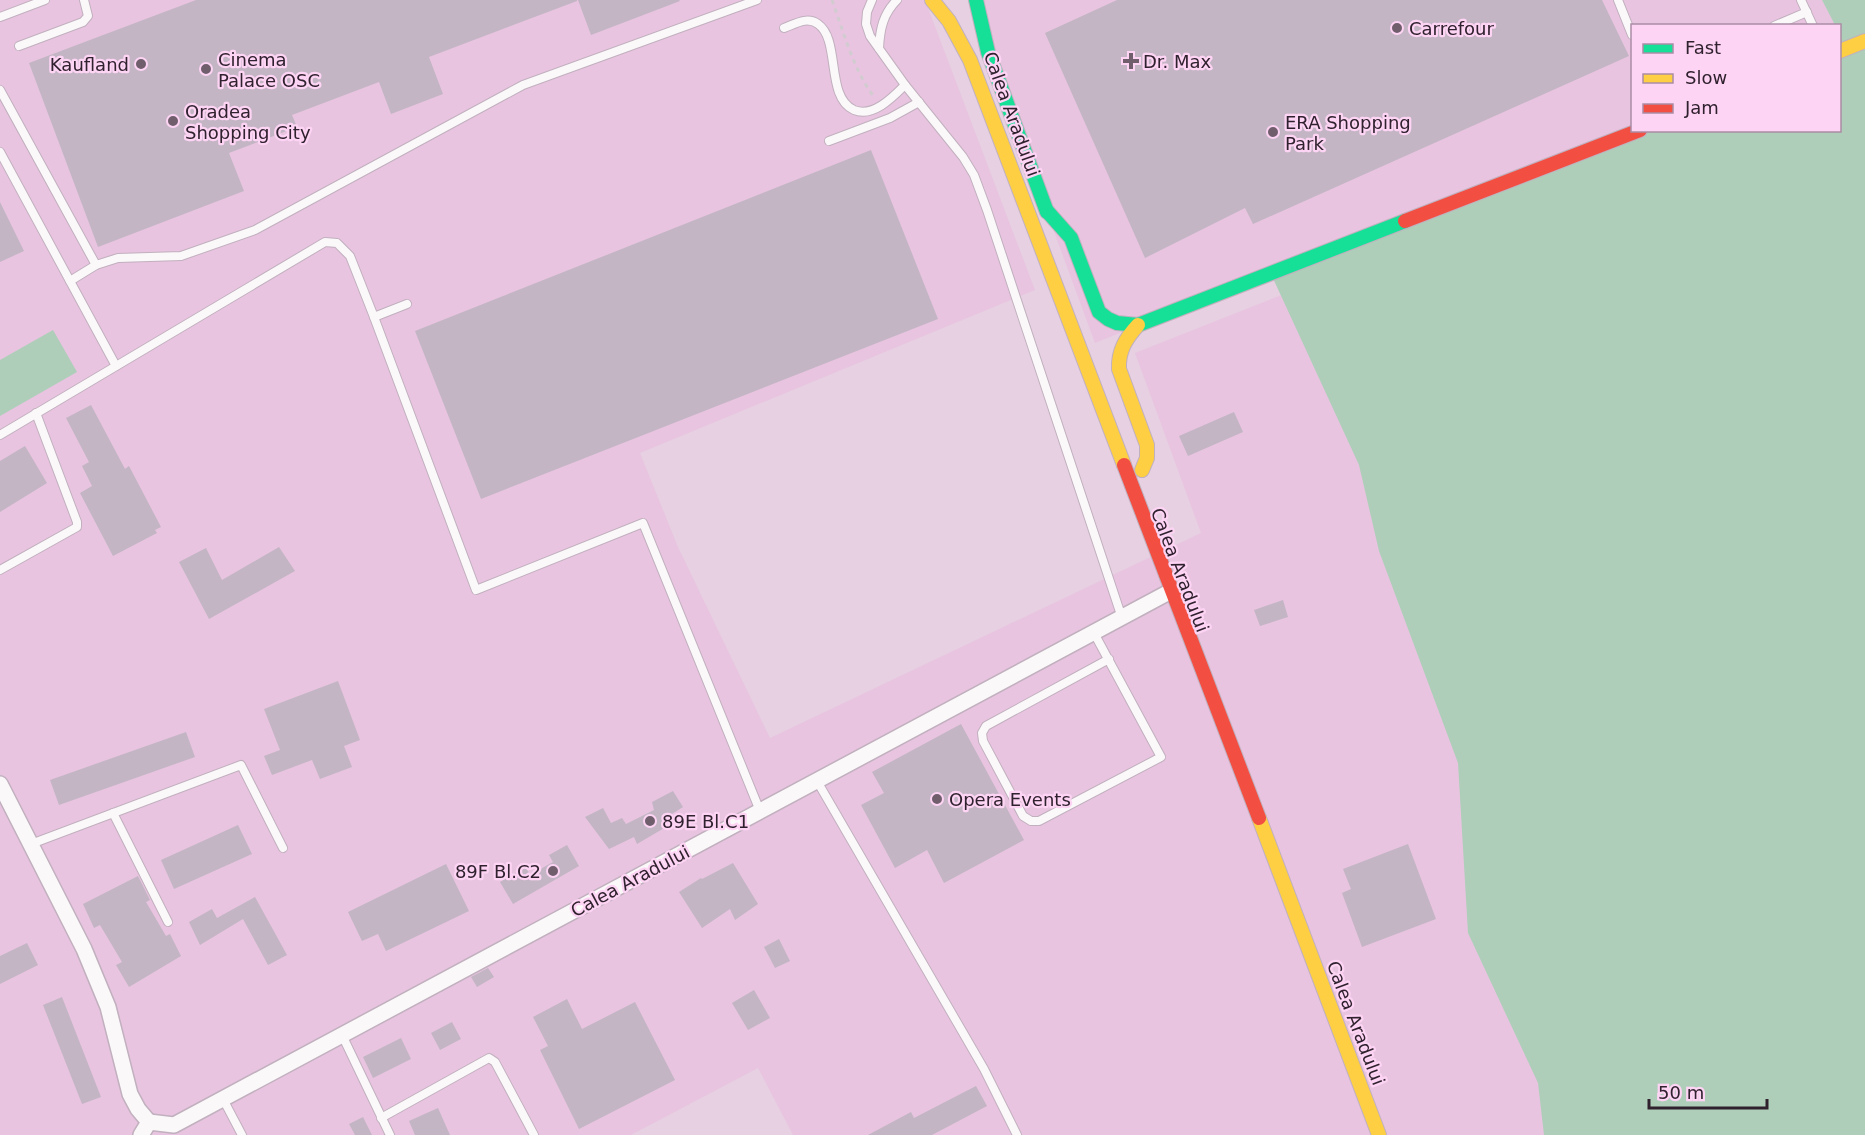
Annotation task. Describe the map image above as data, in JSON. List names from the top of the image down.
{
  "streets": {
    "main road": ["Calea Aradului"]
  },
  "places": {
    "other": [
      "Carrefour",
      "Kaufland",
      "Cinema Palace OSC",
      "Oradea Shopping City",
      "ERA Shopping Park",
      "Opera Events",
      "89E Bl.C1",
      "89F Bl.C2"
    ],
    "health": ["Dr. Max"]
  },
  "legend": ["Fast", "Slow", "Jam"],
  "scale_bar": "50 m"
}
